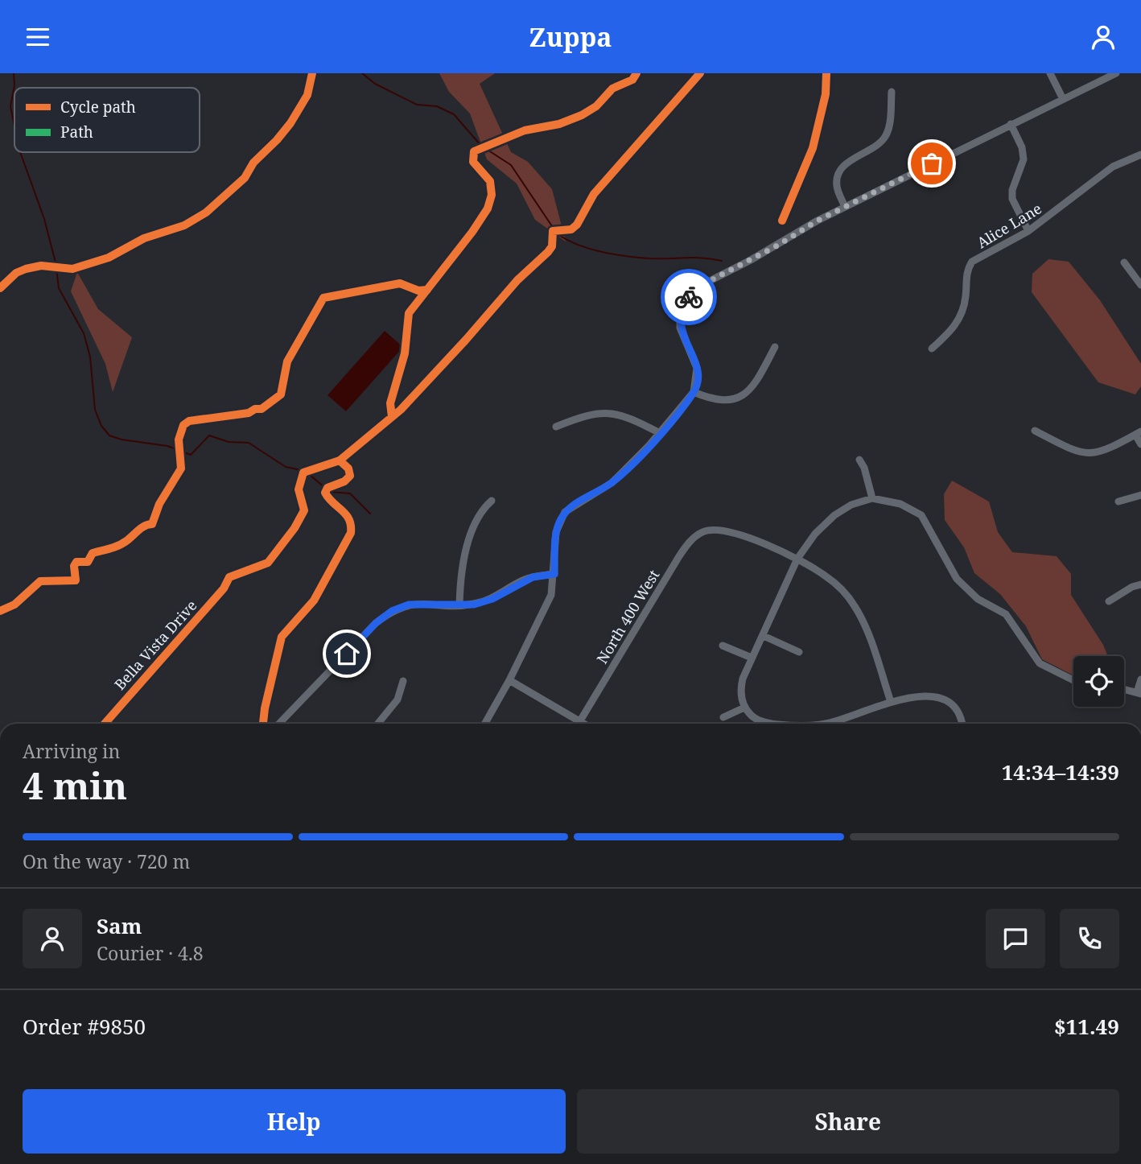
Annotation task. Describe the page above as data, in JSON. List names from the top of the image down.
{
  "streets": {
    "street": ["Alice Lane", "North 400 West", "Bella Vista Drive"]
  },
  "legend": ["Cycle path", "Path"],
  "page": {
    "header": "Zuppa",
    "heading": ["4 min", "Arriving in", "14:34–14:39"],
    "panel": [
      "Sam",
      "Courier · 4.8",
      "Order #9850",
      "$11.49"
    ],
    "bar": "On the way · 720 m",
    "buttons": ["Help", "Share"]
  }
}
